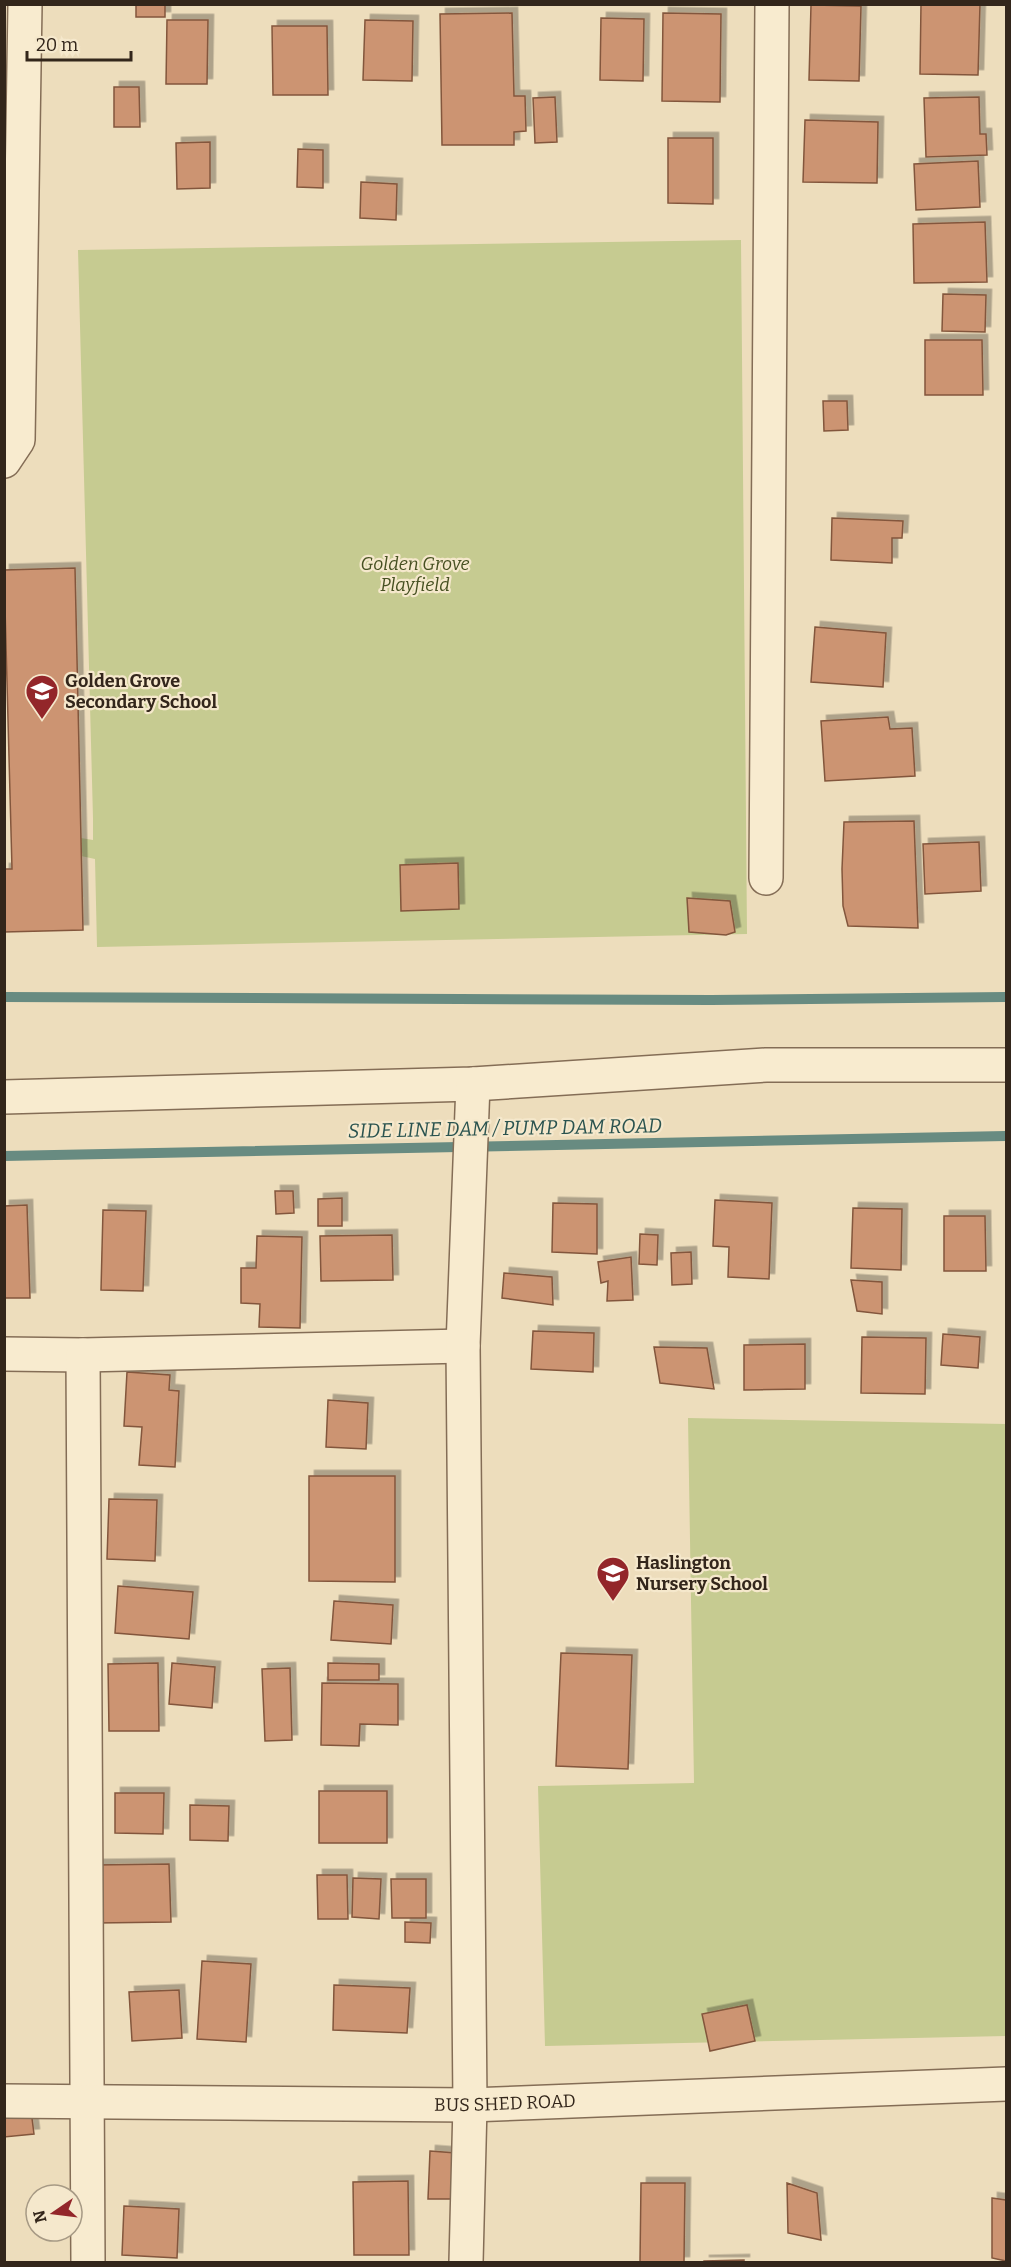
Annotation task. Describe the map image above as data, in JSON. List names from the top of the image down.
{
  "streets": {
    "street": ["BUS SHED ROAD"]
  },
  "water": ["SIDE LINE DAM / PUMP DAM ROAD"],
  "parks": ["Golden Grove Playfield"],
  "places": {
    "school or university": ["Golden Grove Secondary School", "Haslington Nursery School"]
  },
  "scale_bar": "20 m",
  "north": "left"
}
